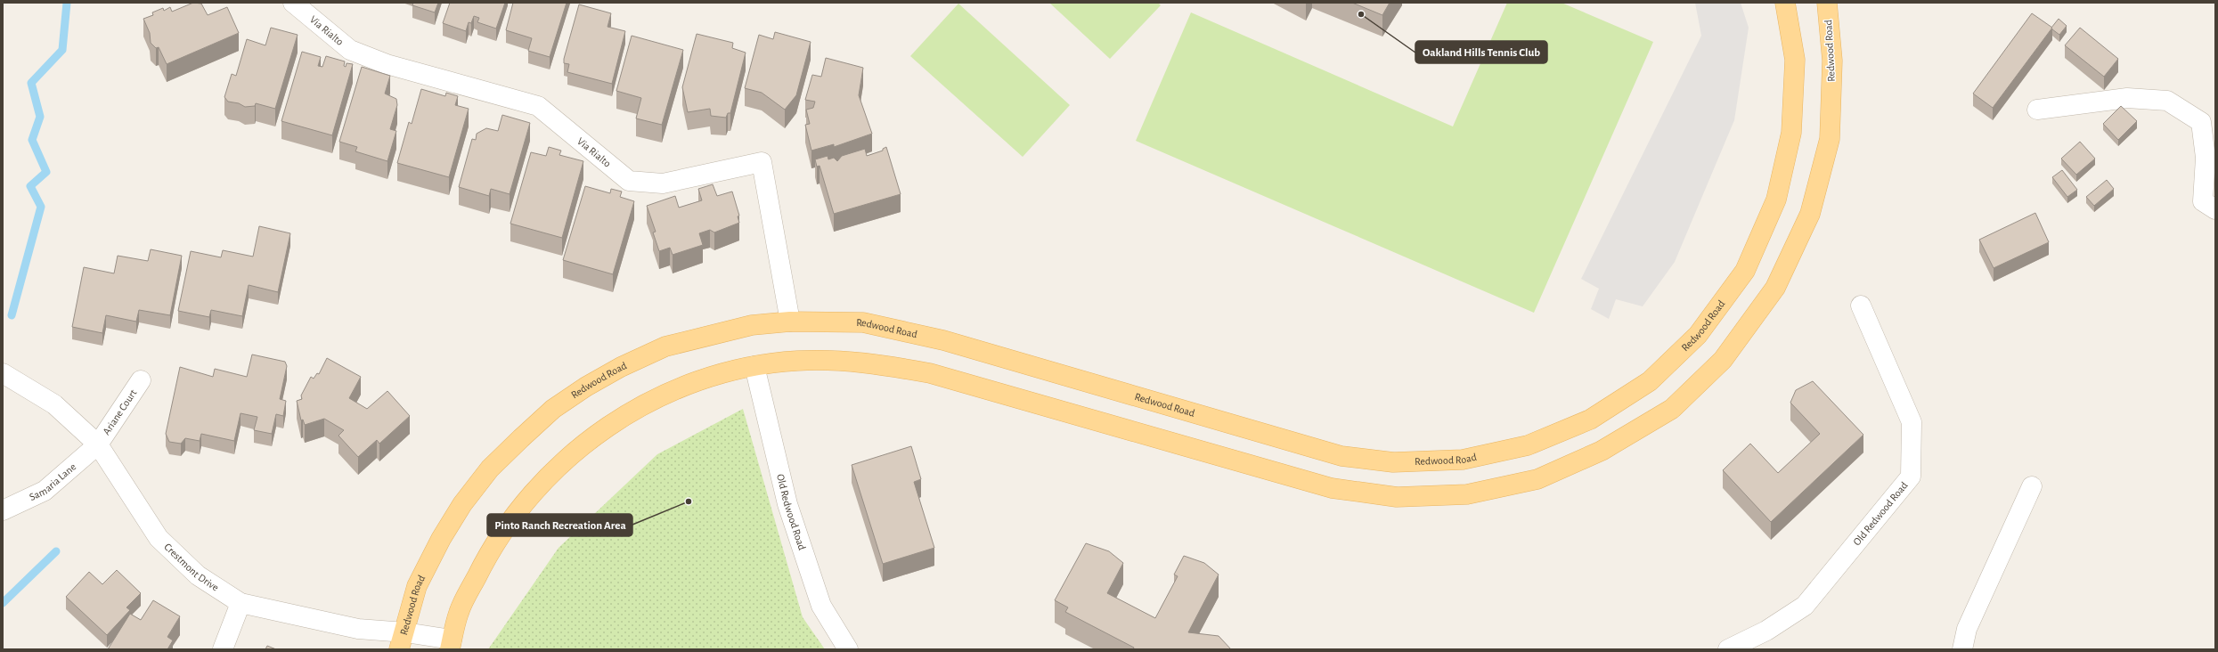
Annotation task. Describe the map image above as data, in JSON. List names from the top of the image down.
{
  "streets": {
    "main road": ["Redwood Road"],
    "street": [
      "Via Rialto",
      "Ariane Court",
      "Samaria Lane",
      "Old Redwood Road",
      "Crestmont Drive"
    ]
  },
  "crossings": [
    ["Via Rialto", "Redwood Road"],
    ["Redwood Road", "Old Redwood Road"],
    ["Redwood Road", "Crestmont Drive"],
    ["Ariane Court", "Samaria Lane"],
    ["Ariane Court", "Crestmont Drive"],
    ["Samaria Lane", "Crestmont Drive"]
  ],
  "places": ["Oakland Hills Tennis Club", "Pinto Ranch Recreation Area"]
}
